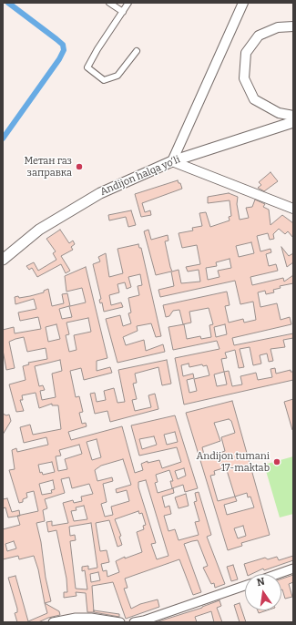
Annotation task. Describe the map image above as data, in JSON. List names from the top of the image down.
{
  "streets": {
    "highway": ["Andijon halqa yo‘li"]
  },
  "places": ["Метан газ заправка", "Andijon tumani 17-maktab"],
  "north": "top"
}
